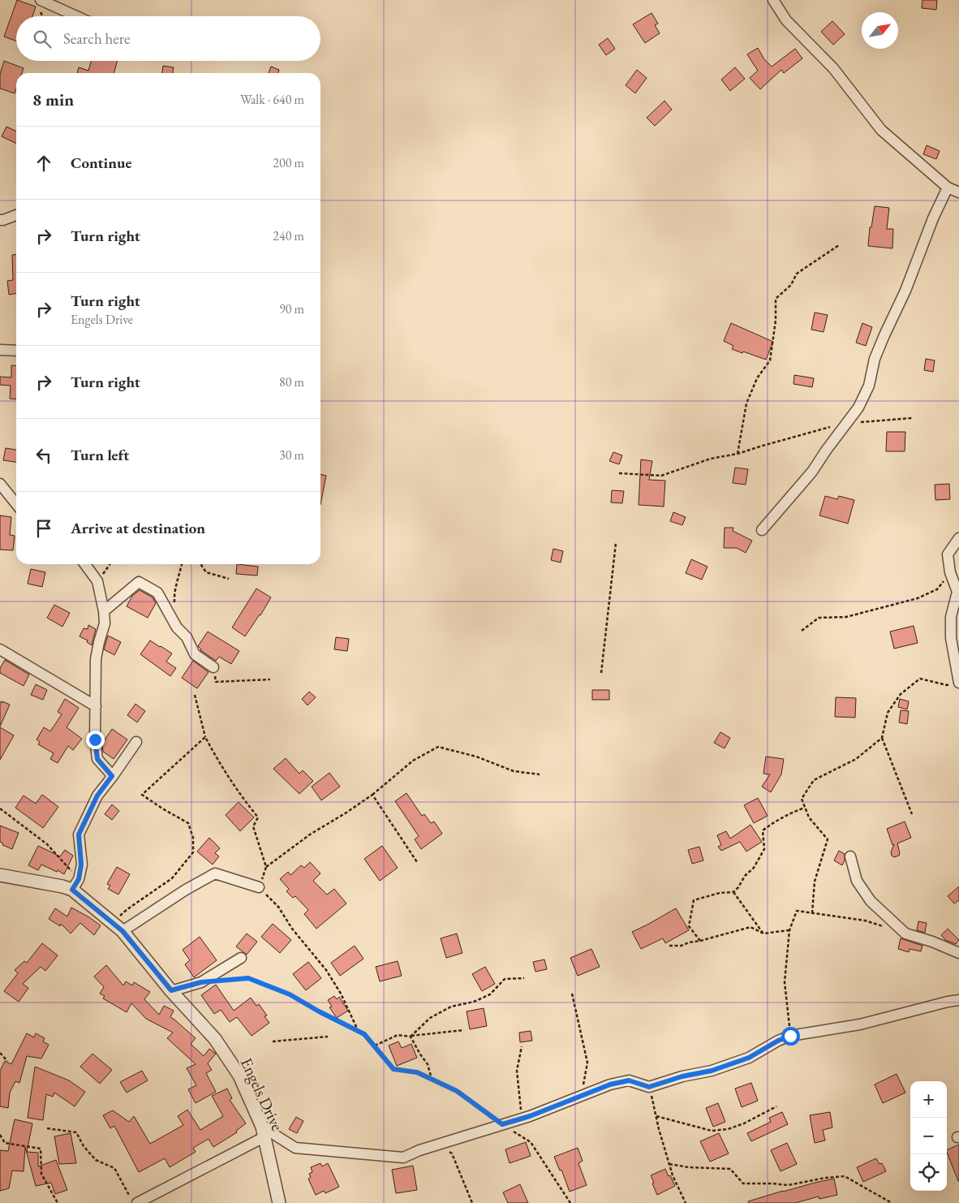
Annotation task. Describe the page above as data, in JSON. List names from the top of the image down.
{
  "streets": {
    "street": ["Engels Drive"]
  },
  "north": "top right",
  "page": {
    "search": "Search here",
    "heading": ["8 min", "Walk · 640 m"],
    "list": [
      ["Continue", "200 m"],
      ["Turn right", "240 m"],
      ["Turn right", "Engels Drive", "90 m"],
      ["Turn right", "80 m"],
      ["Turn left", "30 m"],
      "Arrive at destination"
    ],
    "map_buttons": ["+", "−"]
  }
}
